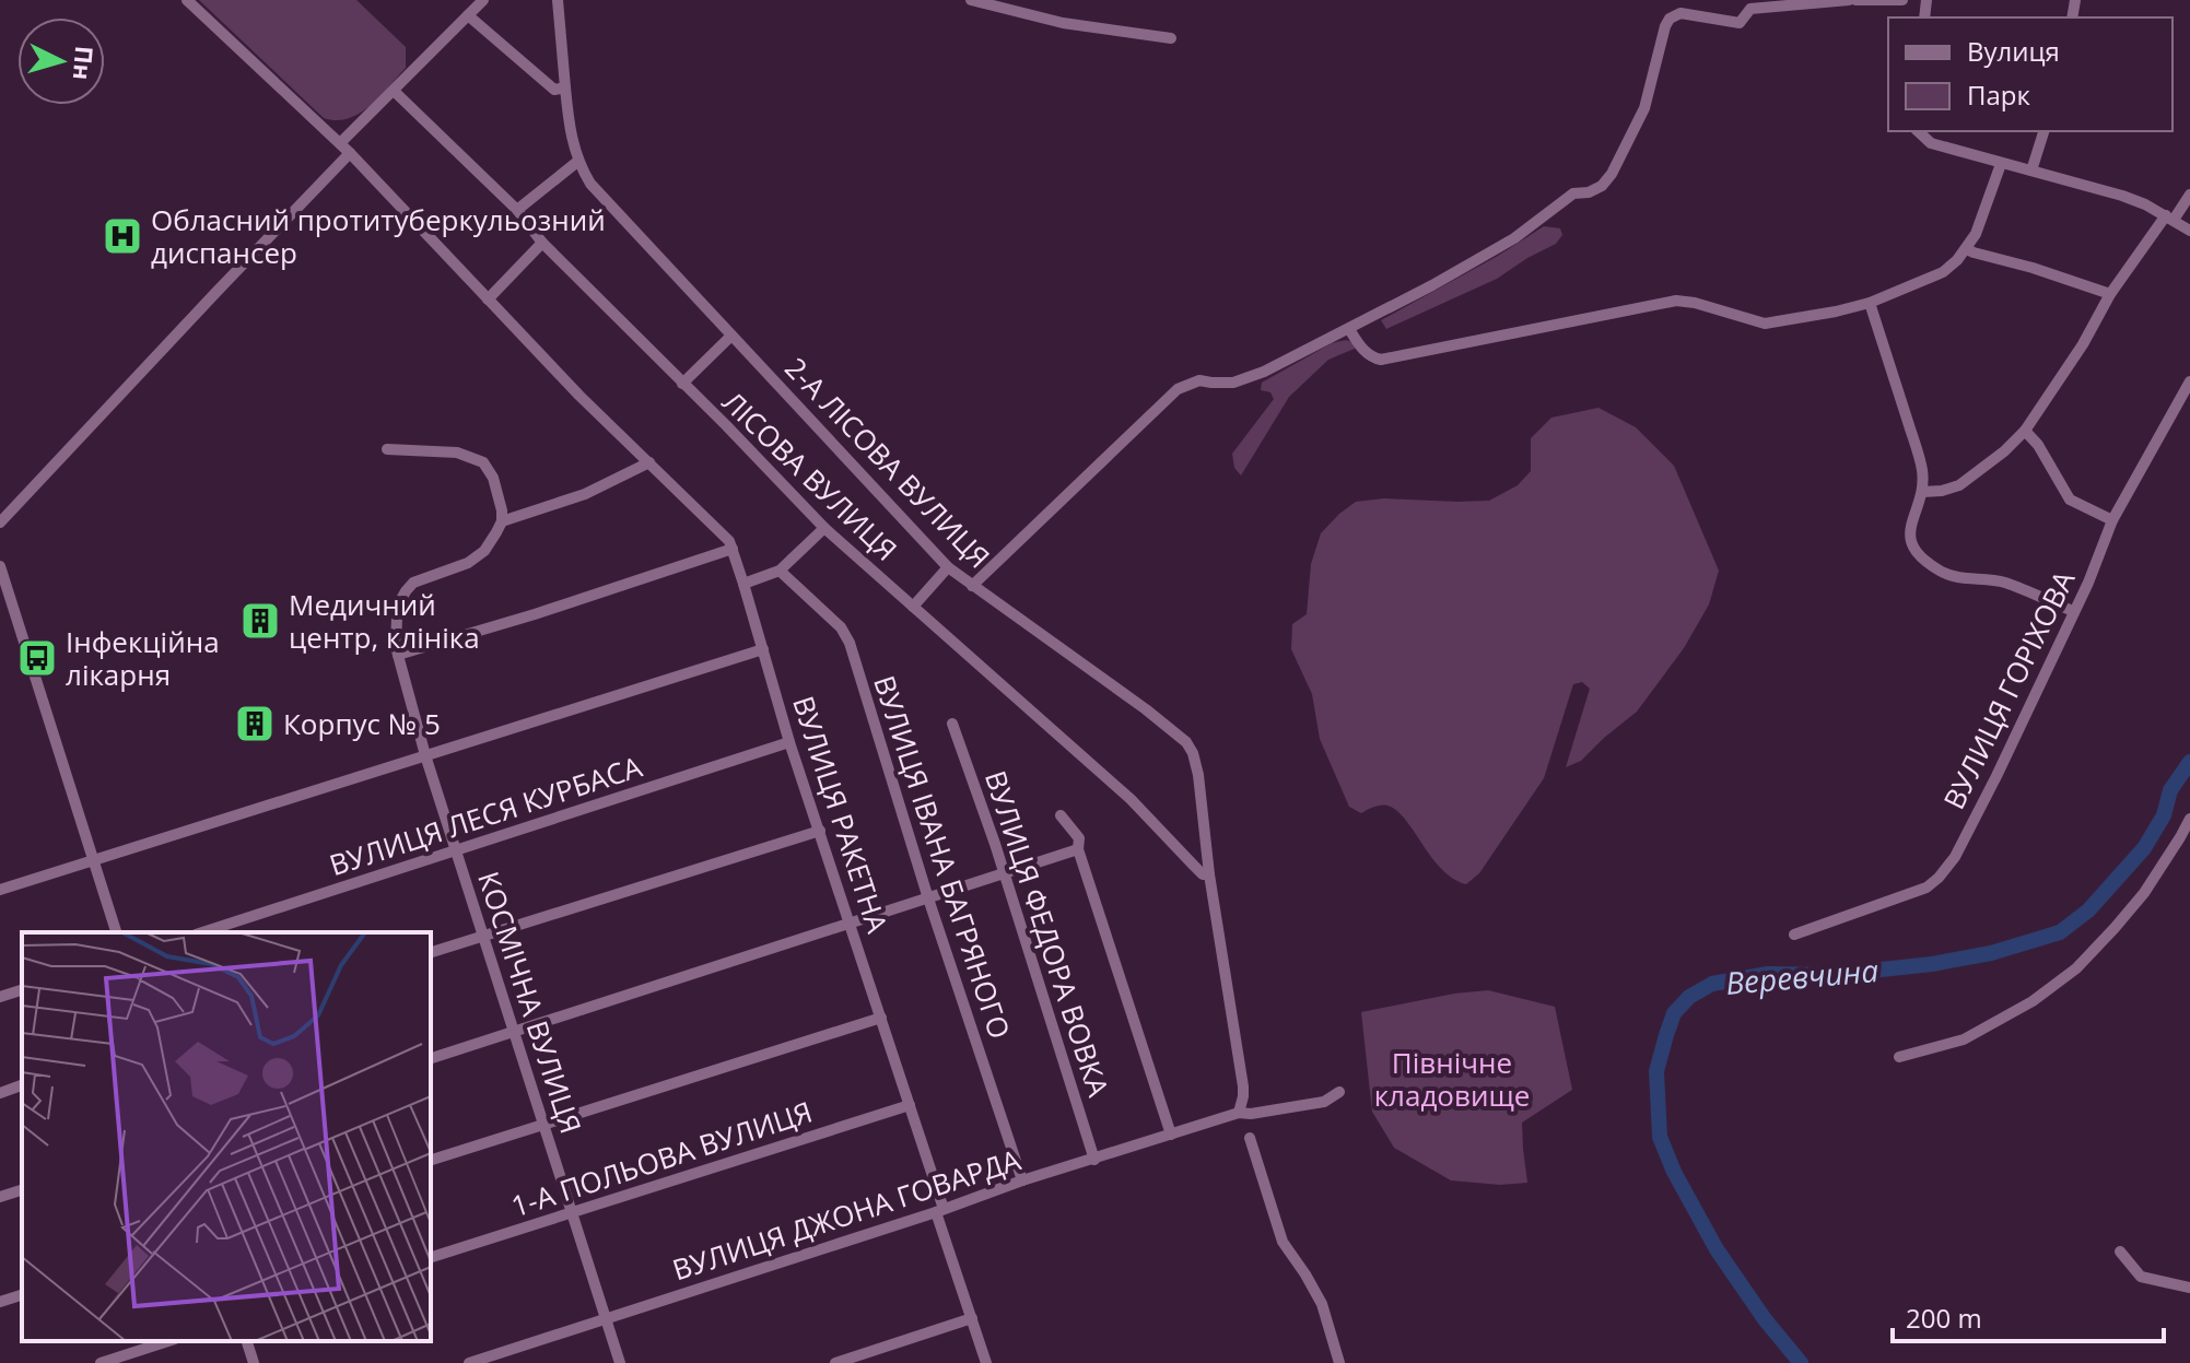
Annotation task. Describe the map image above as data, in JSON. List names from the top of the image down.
{
  "streets": {
    "street": [
      "2-А ЛІСОВА ВУЛИЦЯ",
      "ЛІСОВА ВУЛИЦЯ",
      "ВУЛИЦЯ ГОРІХОВА",
      "ВУЛИЦЯ РАКЕТНА",
      "ВУЛИЦЯ ЛЕСЯ КУРБАСА",
      "ВУЛИЦЯ ІВАНА БАГРЯНОГО",
      "ВУЛИЦЯ ФЕДОРА ВОВКА",
      "КОСМІЧНА ВУЛИЦЯ",
      "1-А ПОЛЬОВА ВУЛИЦЯ",
      "ВУЛИЦЯ ДЖОНА ГОВАРДА"
    ]
  },
  "crossings": [
    ["2-А ЛІСОВА ВУЛИЦЯ", "ЛІСОВА ВУЛИЦЯ"],
    ["2-А ЛІСОВА ВУЛИЦЯ", "ВУЛИЦЯ ДЖОНА ГОВАРДА"],
    ["ВУЛИЦЯ РАКЕТНА", "ВУЛИЦЯ ЛЕСЯ КУРБАСА"],
    ["ВУЛИЦЯ РАКЕТНА", "1-А ПОЛЬОВА ВУЛИЦЯ"],
    ["ВУЛИЦЯ РАКЕТНА", "ВУЛИЦЯ ДЖОНА ГОВАРДА"],
    ["ВУЛИЦЯ ЛЕСЯ КУРБАСА", "КОСМІЧНА ВУЛИЦЯ"],
    ["ВУЛИЦЯ ІВАНА БАГРЯНОГО", "ВУЛИЦЯ ДЖОНА ГОВАРДА"],
    ["ВУЛИЦЯ ФЕДОРА ВОВКА", "ВУЛИЦЯ ДЖОНА ГОВАРДА"],
    ["КОСМІЧНА ВУЛИЦЯ", "1-А ПОЛЬОВА ВУЛИЦЯ"],
    ["КОСМІЧНА ВУЛИЦЯ", "ВУЛИЦЯ ДЖОНА ГОВАРДА"]
  ],
  "water": ["Веревчина"],
  "parks": ["Північне кладовище"],
  "places": {
    "hospital": ["Обласний протитуберкульозний диспансер"],
    "building": ["Медичний центр, клініка", "Корпус № 5"],
    "bus stop": ["Інфекційна лікарня"]
  },
  "legend": ["Вулиця", "Парк"],
  "scale_bar": "200 m",
  "north": "right"
}
